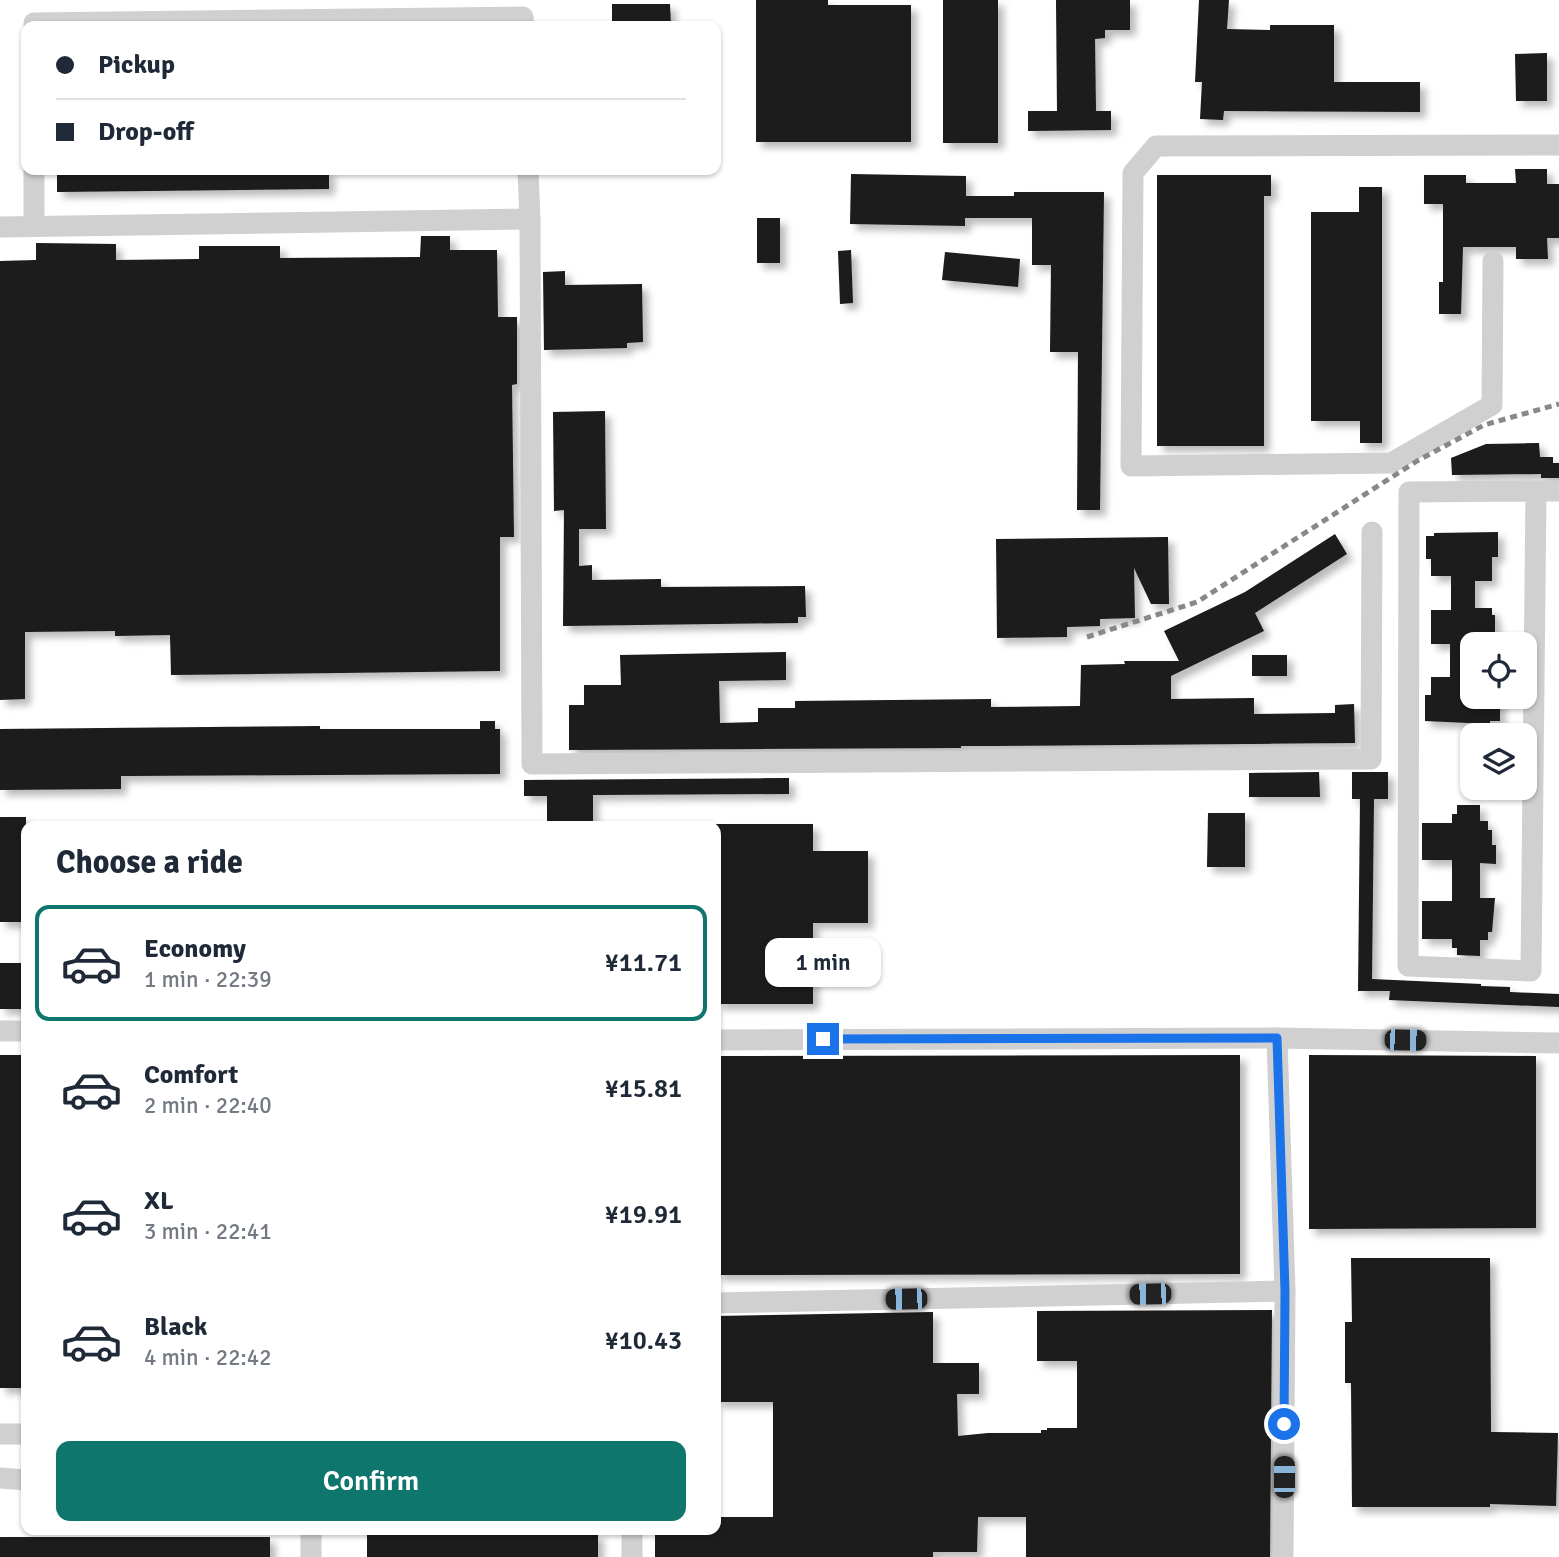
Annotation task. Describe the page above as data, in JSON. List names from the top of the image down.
{
  "page": {
    "banner": ["Pickup", "Drop-off"],
    "heading": "Choose a ride",
    "list": [
      {
        "name": "Economy",
        "note": "1 min · 22:39",
        "value": "¥11.71"
      },
      {
        "name": "Comfort",
        "note": "2 min · 22:40",
        "value": "¥15.81"
      },
      {
        "name": "XL",
        "note": "3 min · 22:41",
        "value": "¥19.91"
      },
      {
        "name": "Black",
        "note": "4 min · 22:42",
        "value": "¥10.43"
      }
    ],
    "bubble": "1 min",
    "buttons": "Confirm"
  }
}
